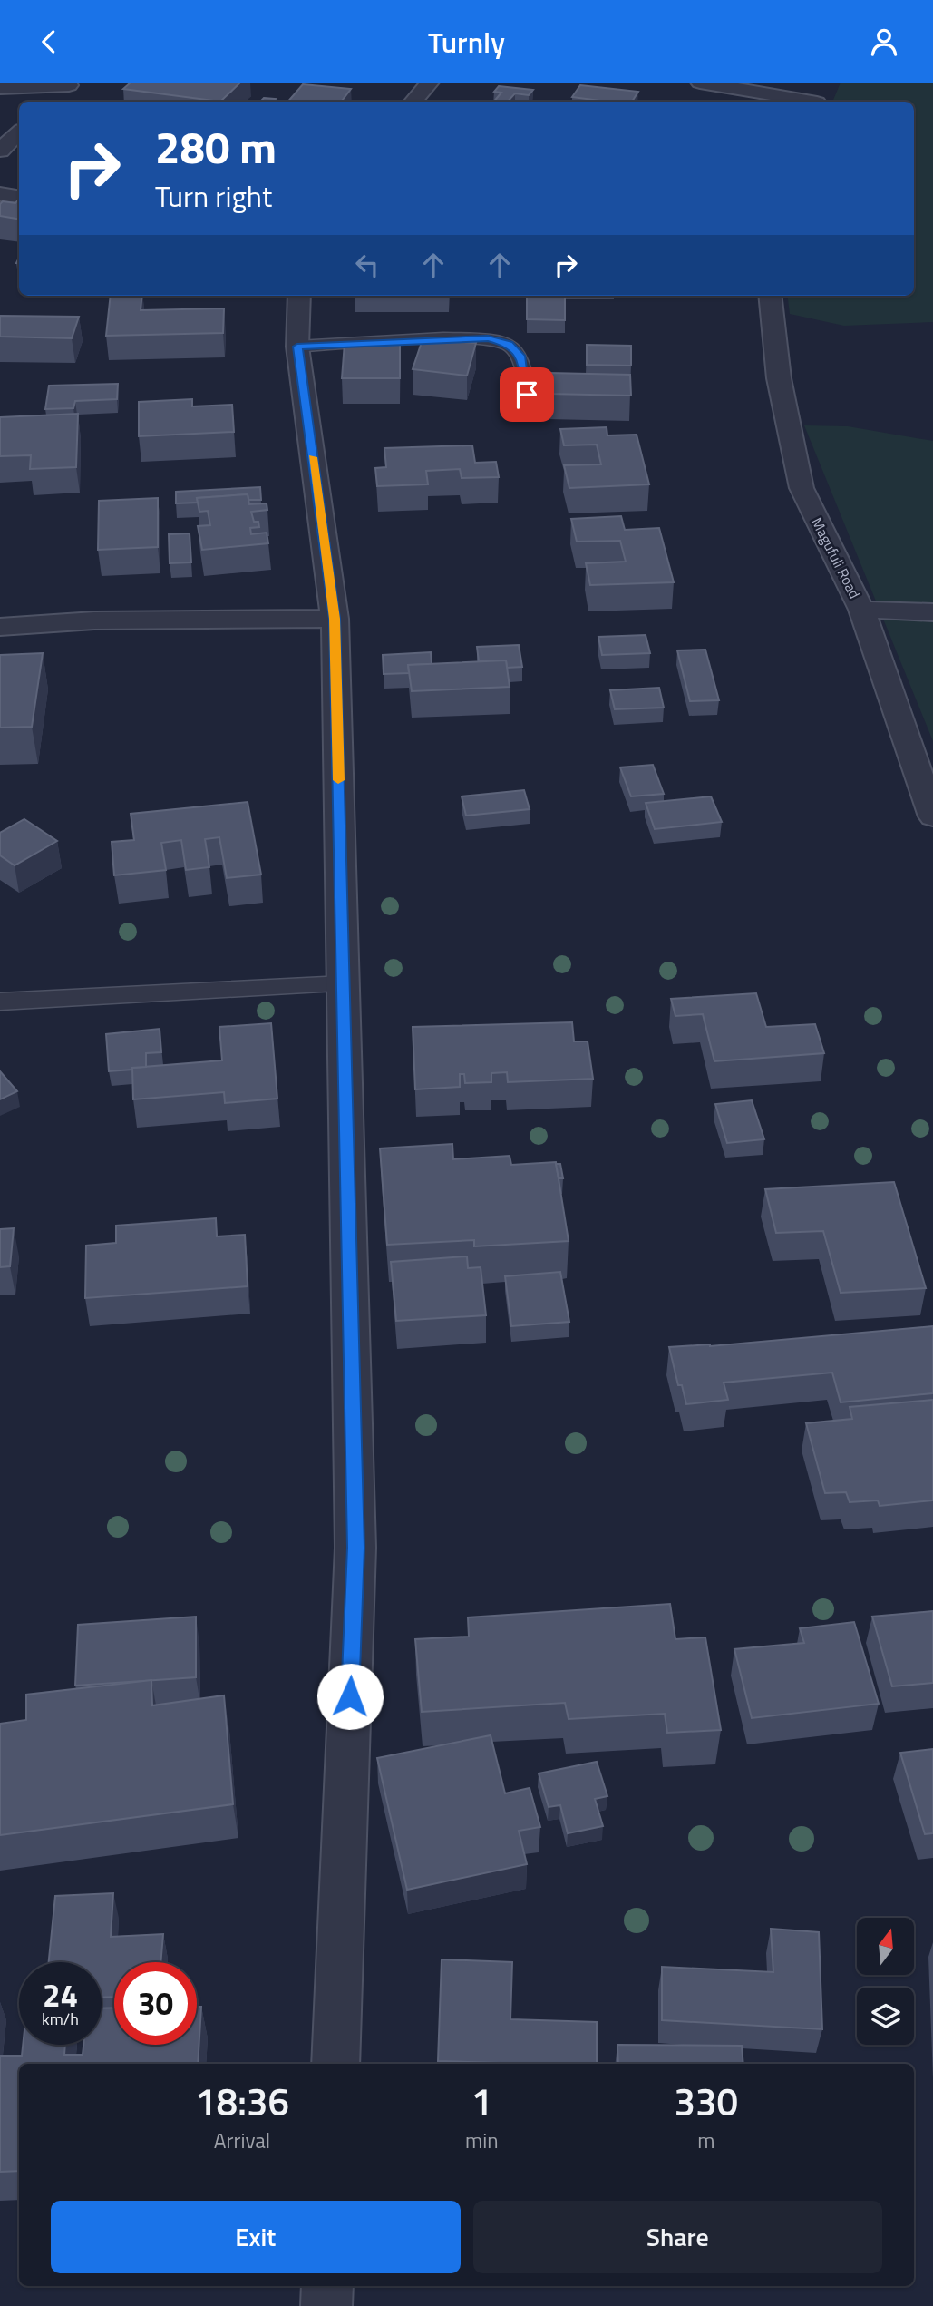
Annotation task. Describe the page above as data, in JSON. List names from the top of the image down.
{
  "streets": {
    "street": ["Magufuli Road"]
  },
  "north": "top",
  "page": {
    "header": "Turnly",
    "turn": ["280 m", "Turn right"],
    "speed": "24 km/h",
    "limit": "30",
    "eta": [
      "18:36",
      "Arrival",
      "1",
      "min",
      "330",
      "m"
    ],
    "buttons": ["Exit", "Share"]
  }
}
